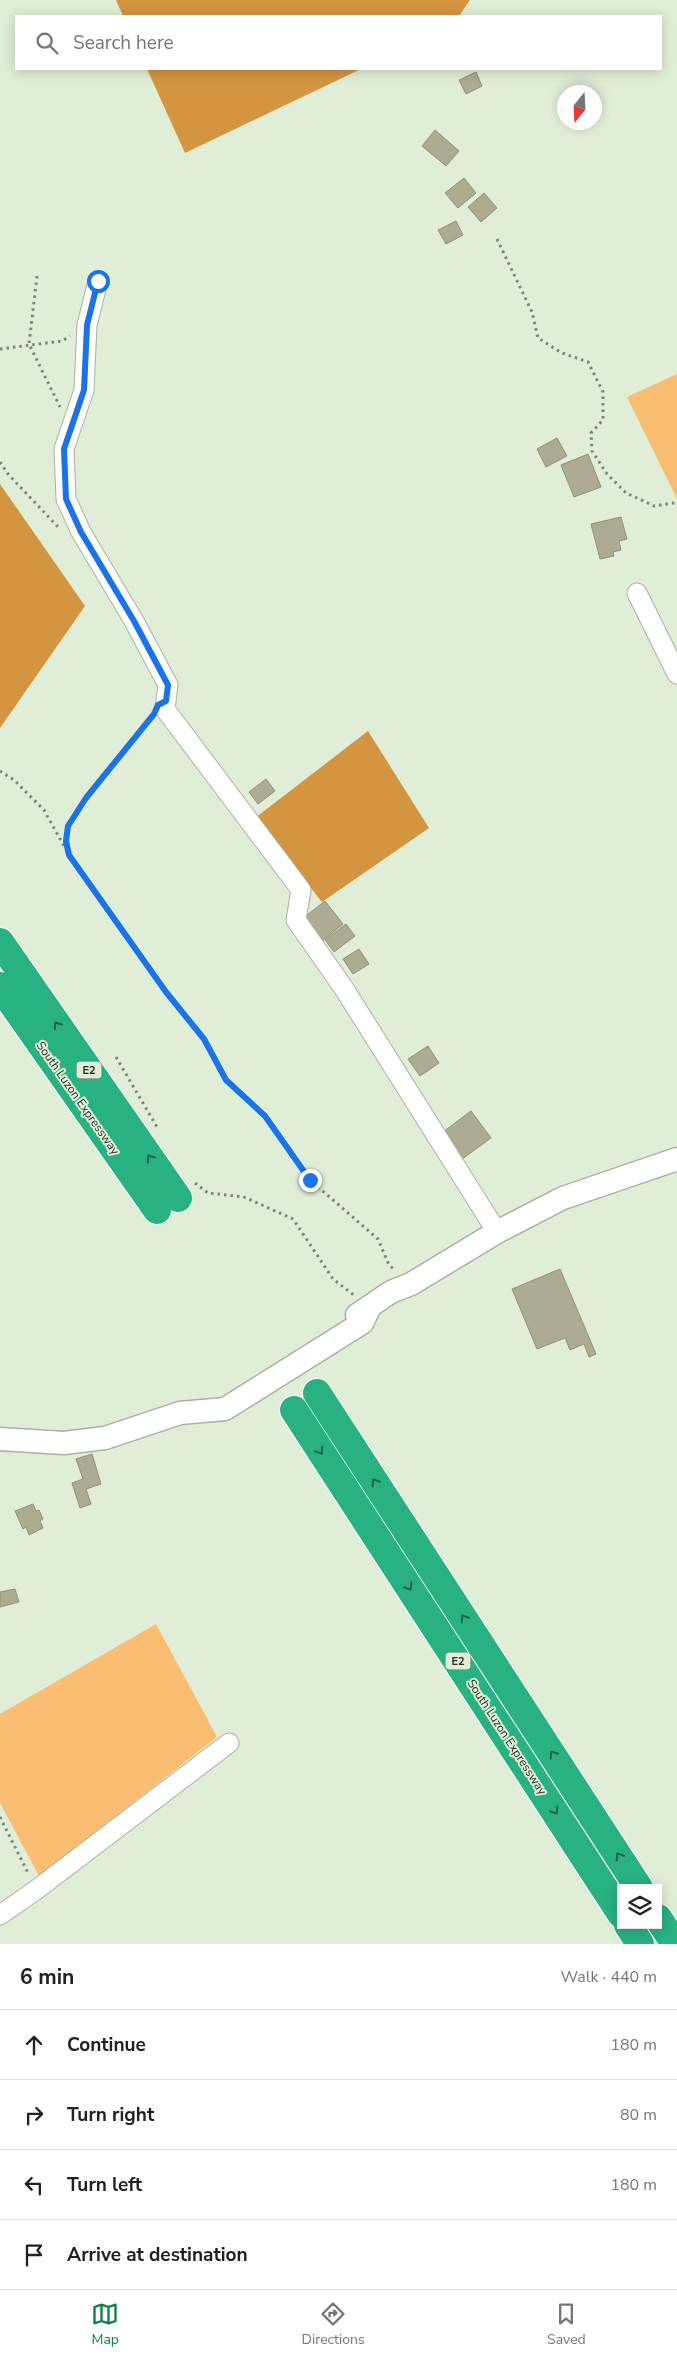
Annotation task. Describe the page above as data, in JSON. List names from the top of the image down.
{
  "streets": {
    "highway": ["E2", "South Luzon Expressway"]
  },
  "north": "bottom",
  "page": {
    "search": "Search here",
    "heading": ["6 min", "Walk · 440 m"],
    "list": [
      ["Continue", "180 m"],
      ["Turn right", "80 m"],
      ["Turn left", "180 m"],
      "Arrive at destination"
    ],
    "nav": ["Map", "Directions", "Saved"]
  }
}
